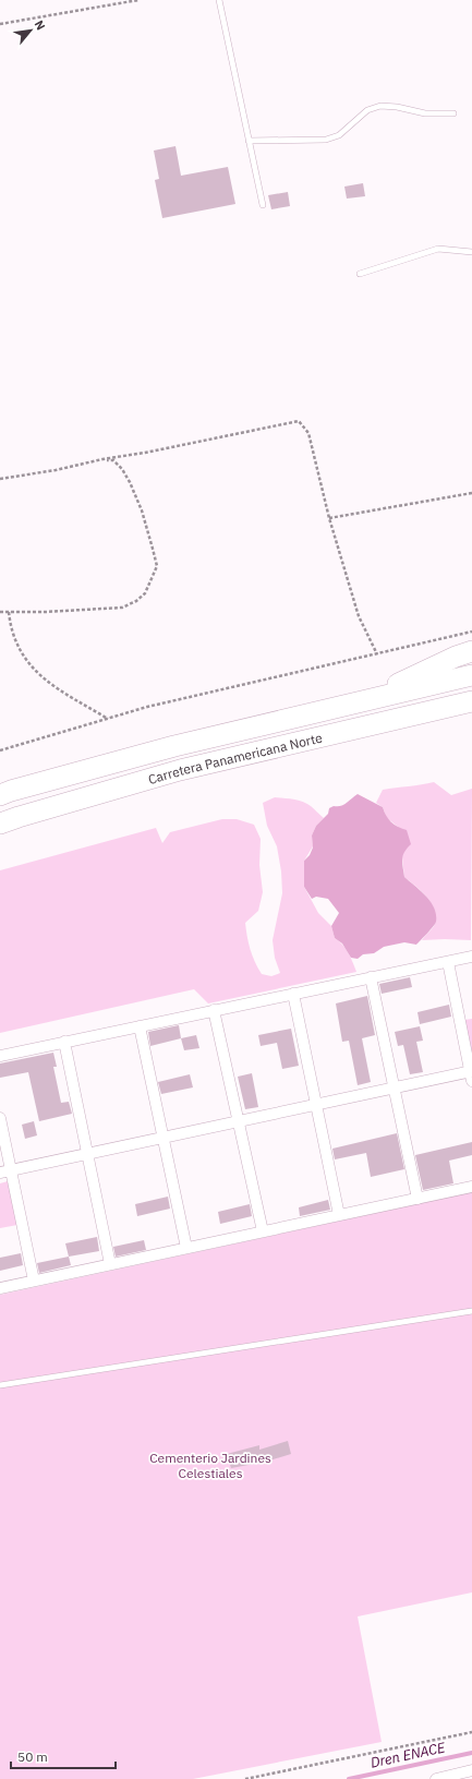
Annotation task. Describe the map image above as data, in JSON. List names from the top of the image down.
{
  "streets": {
    "highway": ["Carretera Panamericana Norte"]
  },
  "water": ["Dren ENACE"],
  "parks": ["Cementerio Jardines Celestiales"],
  "scale_bar": "50 m",
  "north": "top right"
}
